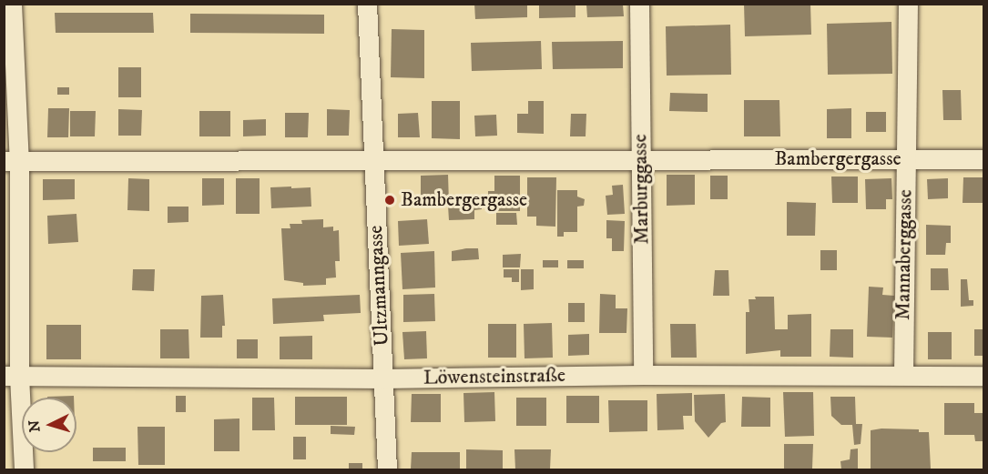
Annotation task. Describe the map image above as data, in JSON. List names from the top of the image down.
{
  "streets": {
    "street": [
      "Bambergergasse",
      "Marburggasse",
      "Mannaberggasse",
      "Ultzmanngasse",
      "Löwensteinstraße"
    ]
  },
  "crossings": [
    ["Bambergergasse", "Marburggasse"],
    ["Bambergergasse", "Mannaberggasse"],
    ["Bambergergasse", "Ultzmanngasse"],
    ["Marburggasse", "Löwensteinstraße"],
    ["Mannaberggasse", "Löwensteinstraße"],
    ["Ultzmanngasse", "Löwensteinstraße"]
  ],
  "places": ["Bambergergasse"],
  "north": "left"
}
